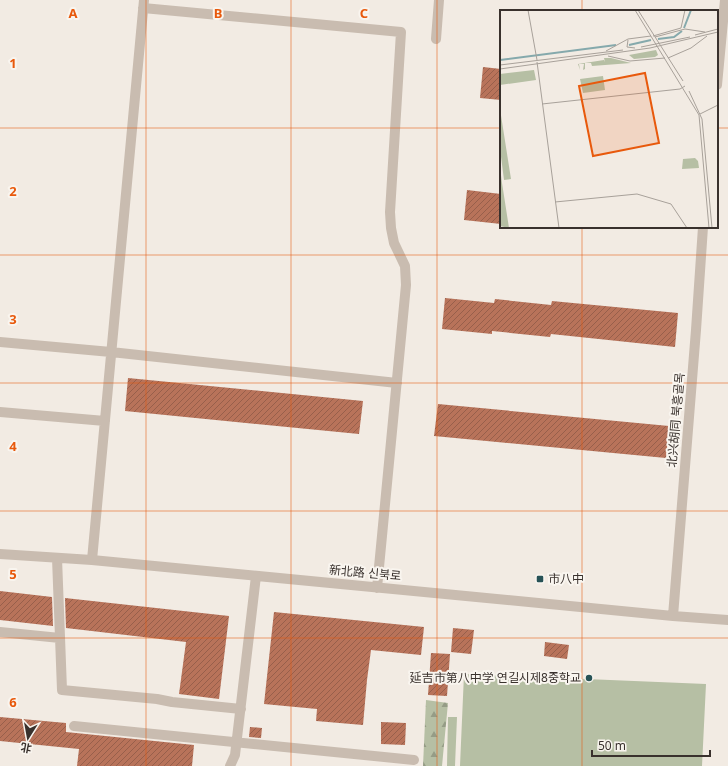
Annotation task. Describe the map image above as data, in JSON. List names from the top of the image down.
{
  "streets": {
    "street": ["北兴胡同 북흥골목", "新北路 신북로"]
  },
  "crossings": [
    ["北兴胡同 북흥골목", "新北路 신북로"]
  ],
  "places": {
    "transit": ["市八中"],
    "other": ["延吉市第八中学 연길시제8중학교"]
  },
  "scale_bar": "50 m",
  "north": "bottom",
  "grid": {
    "columns": ["A", "B", "C"],
    "rows": [
      "1",
      "2",
      "3",
      "4",
      "5",
      "6"
    ]
  }
}
